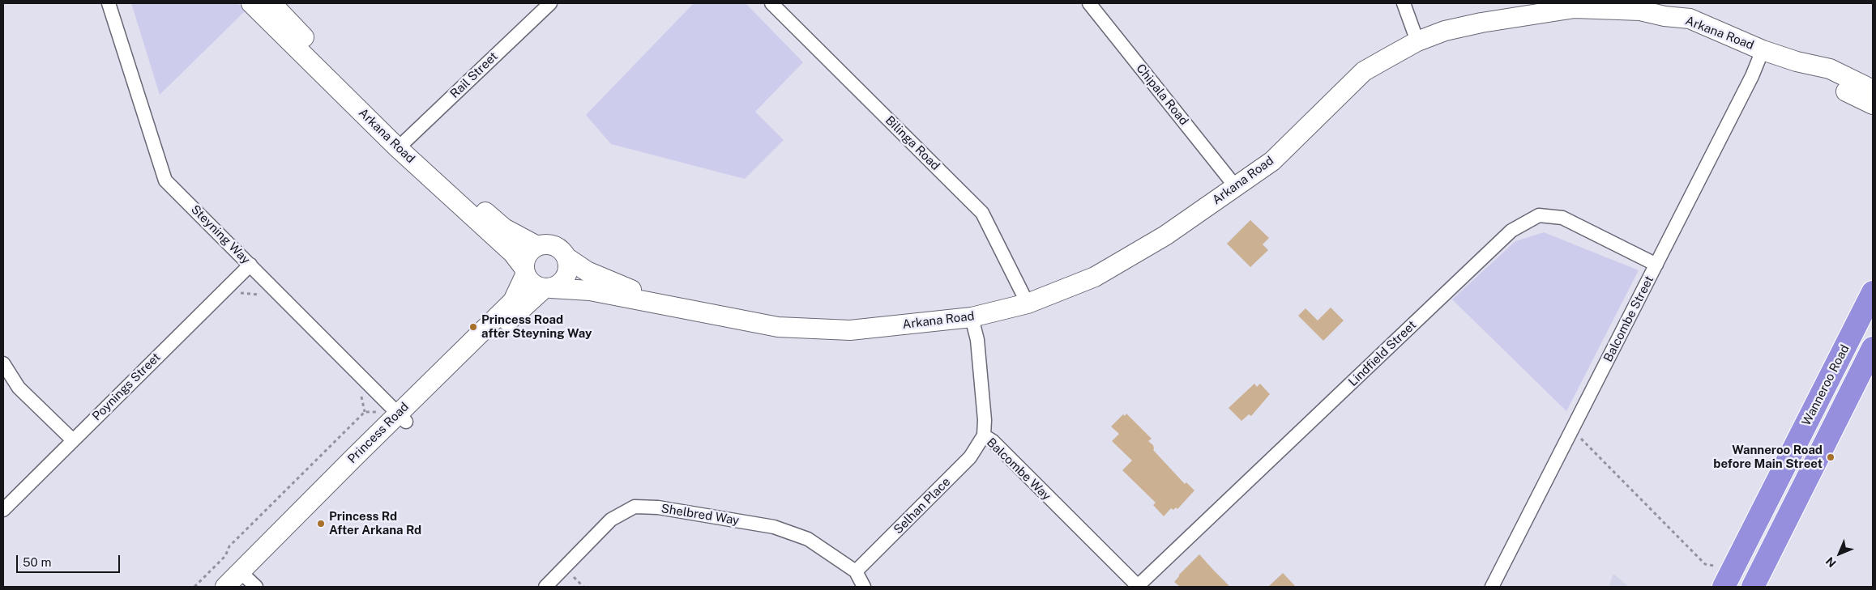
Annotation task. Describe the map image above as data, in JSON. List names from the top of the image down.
{
  "streets": {
    "highway": ["Wanneroo Road"],
    "main road": ["Arkana Road", "Princess Road"],
    "street": [
      "Rail Street",
      "Chipala Road",
      "Bilinga Road",
      "Steyning Way",
      "Balcombe Street",
      "Lindfield Street",
      "Poynings Street",
      "Balcombe Way",
      "Selhan Place",
      "Shelbred Way"
    ]
  },
  "crossings": [
    ["Arkana Road", "Rail Street"],
    ["Arkana Road", "Chipala Road"],
    ["Arkana Road", "Bilinga Road"],
    ["Arkana Road", "Balcombe Street"],
    ["Arkana Road", "Princess Road"],
    ["Arkana Road", "Balcombe Way"],
    ["Steyning Way", "Poynings Street"],
    ["Steyning Way", "Princess Road"],
    ["Balcombe Street", "Lindfield Street"],
    ["Lindfield Street", "Balcombe Way"],
    ["Balcombe Way", "Selhan Place"],
    ["Selhan Place", "Shelbred Way"]
  ],
  "places": ["Princess Road after Steyning Way", "Wanneroo Road before Main Street", "Princess Rd After Arkana Rd"],
  "scale_bar": "50 m",
  "north": "bottom left"
}
